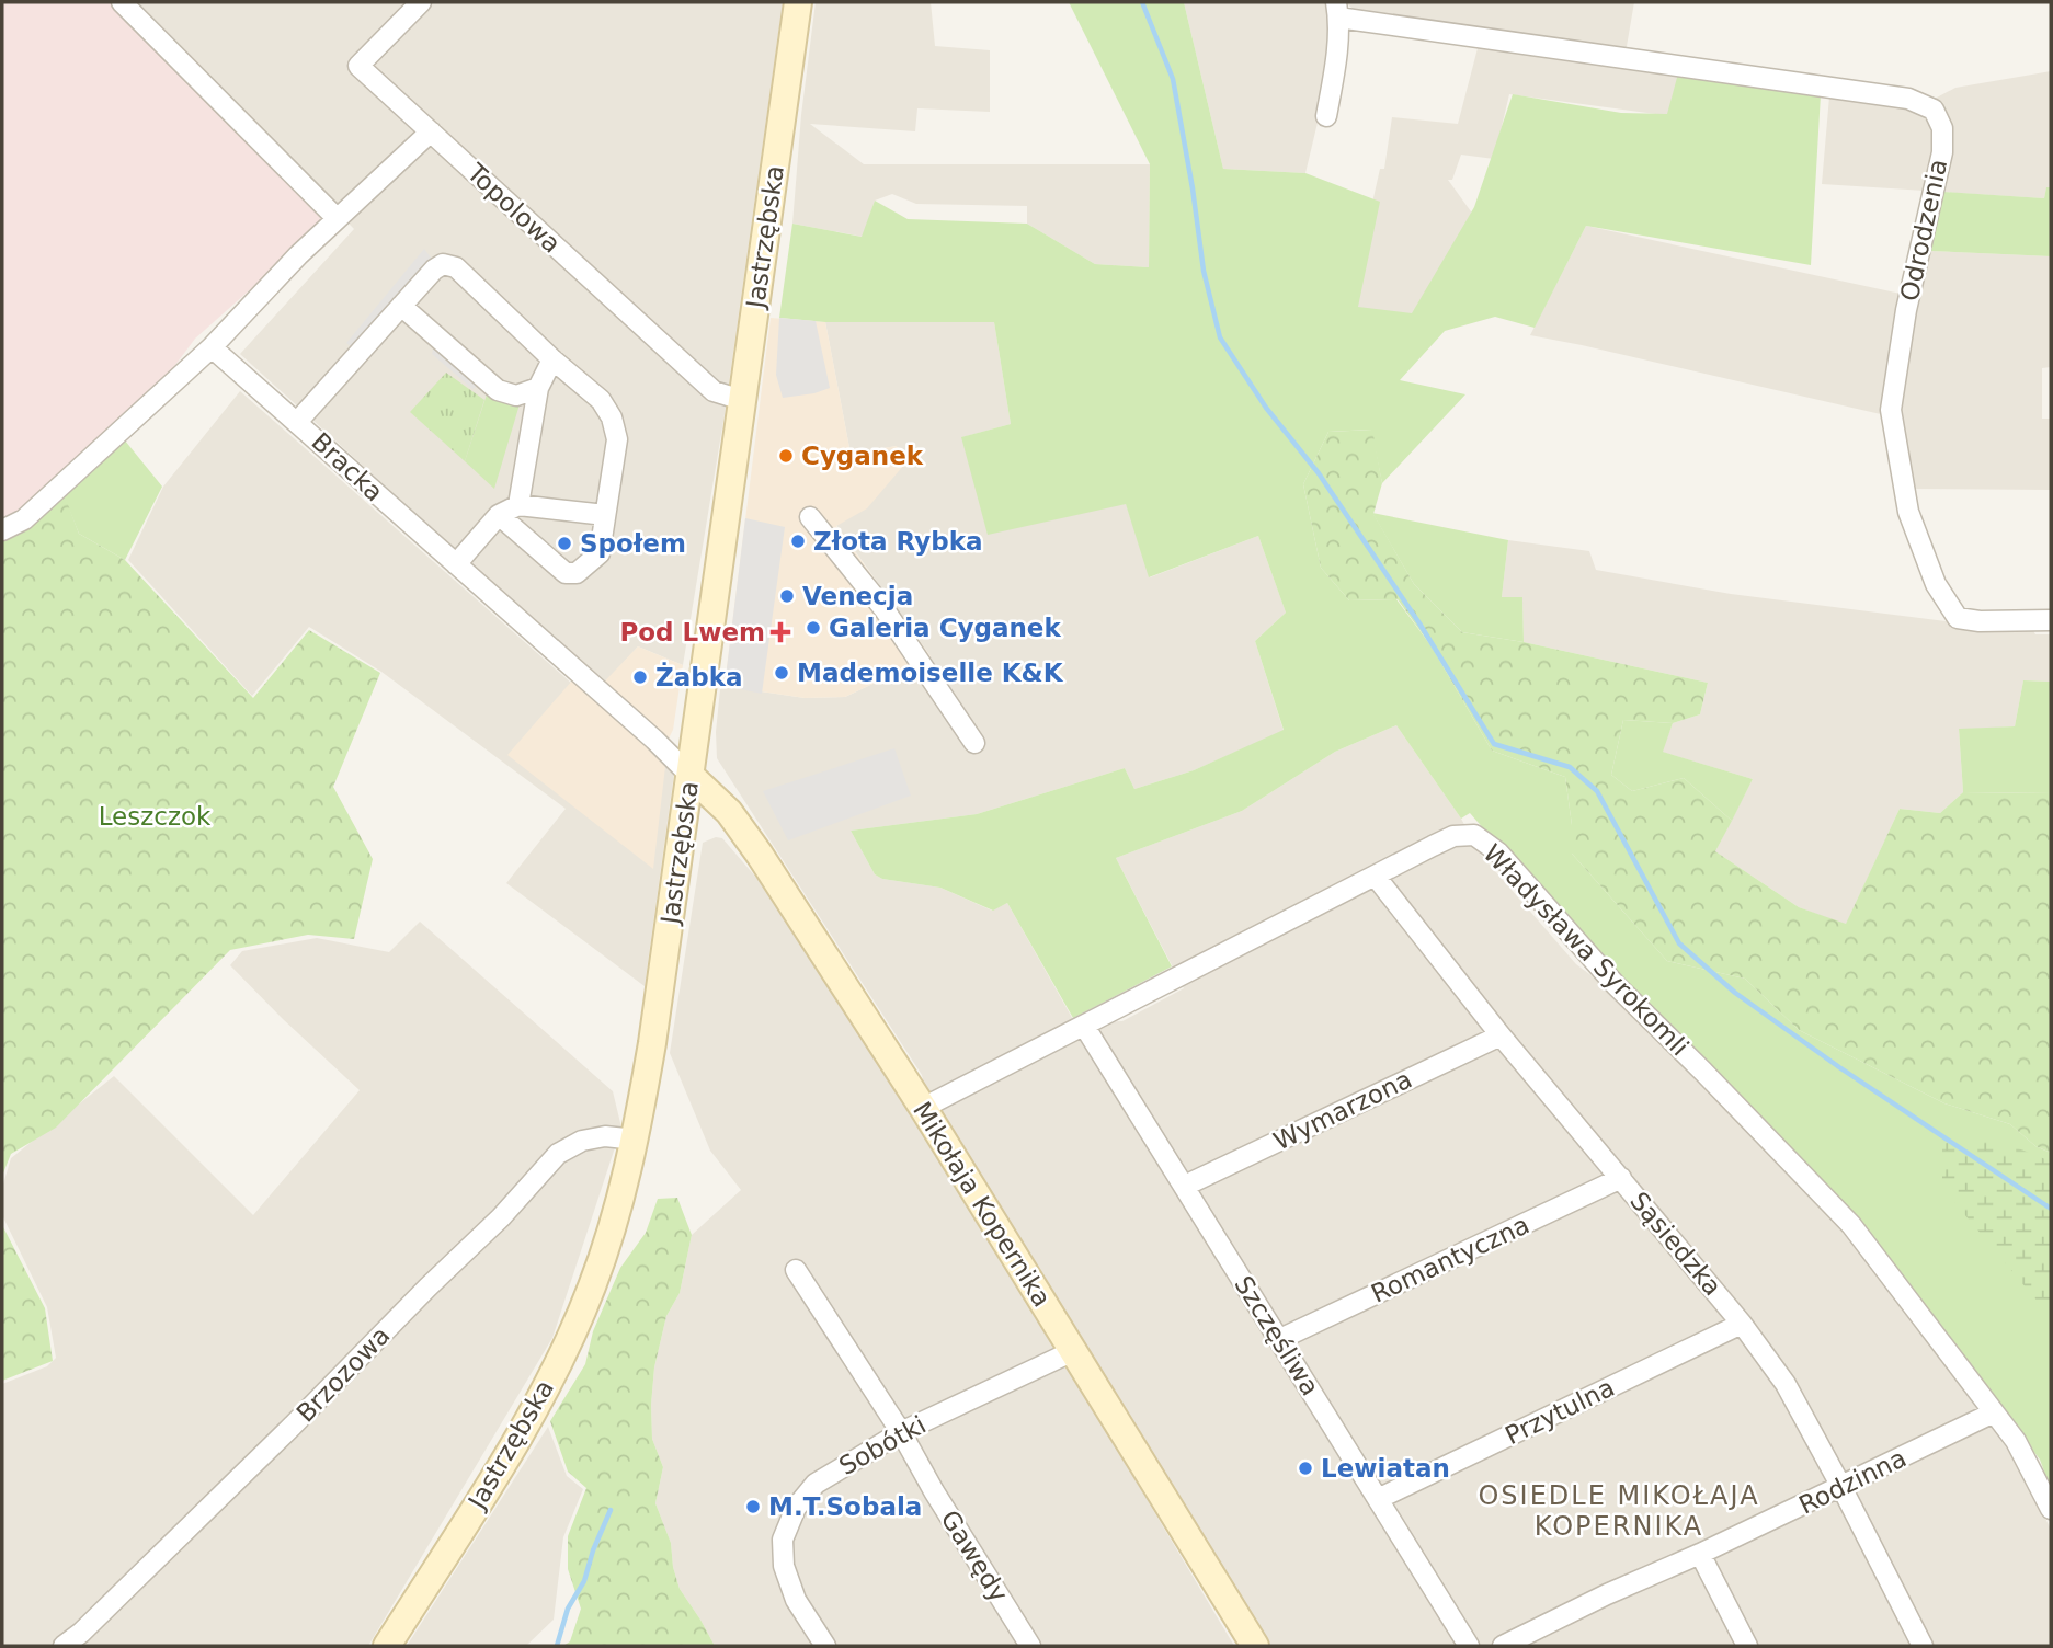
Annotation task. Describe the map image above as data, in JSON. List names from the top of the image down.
{
  "streets": {
    "main road": ["Jastrzębska", "Mikołaja Kopernika"],
    "street": [
      "Topolowa",
      "Odrodzenia",
      "Bracka",
      "Władysława Syrokomli",
      "Wymarzona",
      "Sąsiedzka",
      "Romantyczna",
      "Szczęśliwa",
      "Brzozowa",
      "Przytulna",
      "Sobótki",
      "Rodzinna",
      "Gawędy"
    ]
  },
  "crossings": [
    ["Topolowa", "Jastrzębska"],
    ["Jastrzębska", "Bracka"],
    ["Jastrzębska", "Mikołaja Kopernika"],
    ["Jastrzębska", "Brzozowa"],
    ["Bracka", "Mikołaja Kopernika"],
    ["Władysława Syrokomli", "Mikołaja Kopernika"],
    ["Władysława Syrokomli", "Sąsiedzka"],
    ["Władysława Syrokomli", "Szczęśliwa"],
    ["Władysława Syrokomli", "Rodzinna"],
    ["Wymarzona", "Sąsiedzka"],
    ["Wymarzona", "Szczęśliwa"],
    ["Mikołaja Kopernika", "Sobótki"],
    ["Sąsiedzka", "Romantyczna"],
    ["Sąsiedzka", "Przytulna"],
    ["Sąsiedzka", "Rodzinna"],
    ["Romantyczna", "Szczęśliwa"],
    ["Szczęśliwa", "Przytulna"],
    ["Sobótki", "Gawędy"]
  ],
  "districts": ["OSIEDLE MIKOŁAJA KOPERNIKA"],
  "parks": ["Leszczok"],
  "places": {
    "other": [
      "Cyganek",
      "Złota Rybka",
      "Społem",
      "Venecja",
      "Galeria Cyganek",
      "Mademoiselle K&K",
      "Żabka",
      "Lewiatan",
      "M.T.Sobala"
    ],
    "health": ["Pod Lwem"]
  }
}
